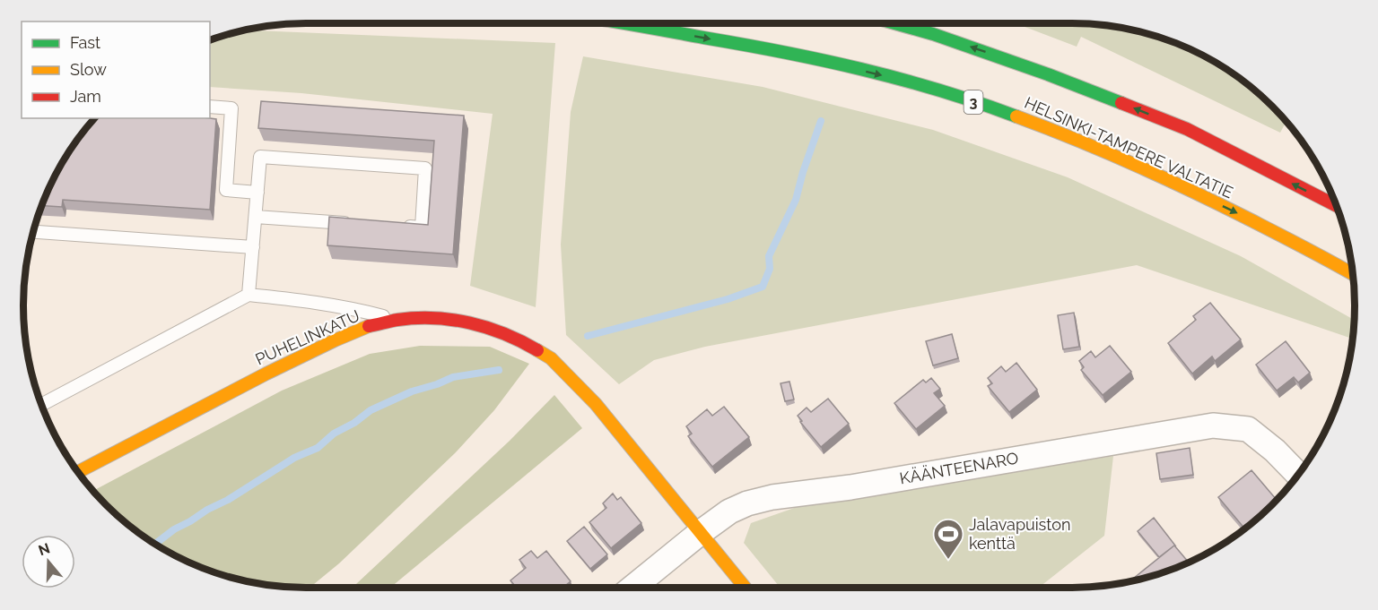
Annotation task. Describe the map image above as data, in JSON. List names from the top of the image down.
{
  "streets": {
    "main road": ["3", "HELSINKI-TAMPERE VALTATIE", "PUHELINKATU"],
    "street": ["KÄÄNTEENARO"]
  },
  "crossings": [
    ["PUHELINKATU", "KÄÄNTEENARO"]
  ],
  "places": {
    "sports": ["Jalavapuiston kenttä"]
  },
  "legend": ["Fast", "Slow", "Jam"],
  "north": "top"
}
